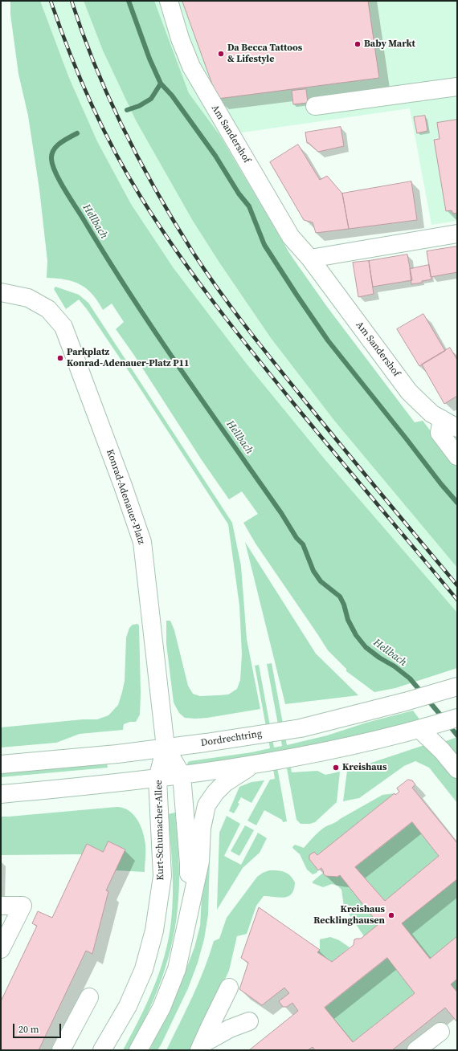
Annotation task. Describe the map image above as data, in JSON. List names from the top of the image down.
{
  "streets": {
    "main road": [
      "Am Sandershof",
      "Konrad-Adenauer-Platz",
      "Dordrechtring",
      "Kurt-Schumacher-Allee"
    ]
  },
  "crossings": [
    ["Konrad-Adenauer-Platz", "Dordrechtring"],
    ["Konrad-Adenauer-Platz", "Kurt-Schumacher-Allee"],
    ["Dordrechtring", "Kurt-Schumacher-Allee"]
  ],
  "water": ["Hellbach"],
  "places": [
    "Baby Markt",
    "Da Becca Tattoos & Lifestyle",
    "Parkplatz Konrad-Adenauer-Platz P11",
    "Kreishaus",
    "Kreishaus Recklinghausen"
  ],
  "scale_bar": "20 m"
}
